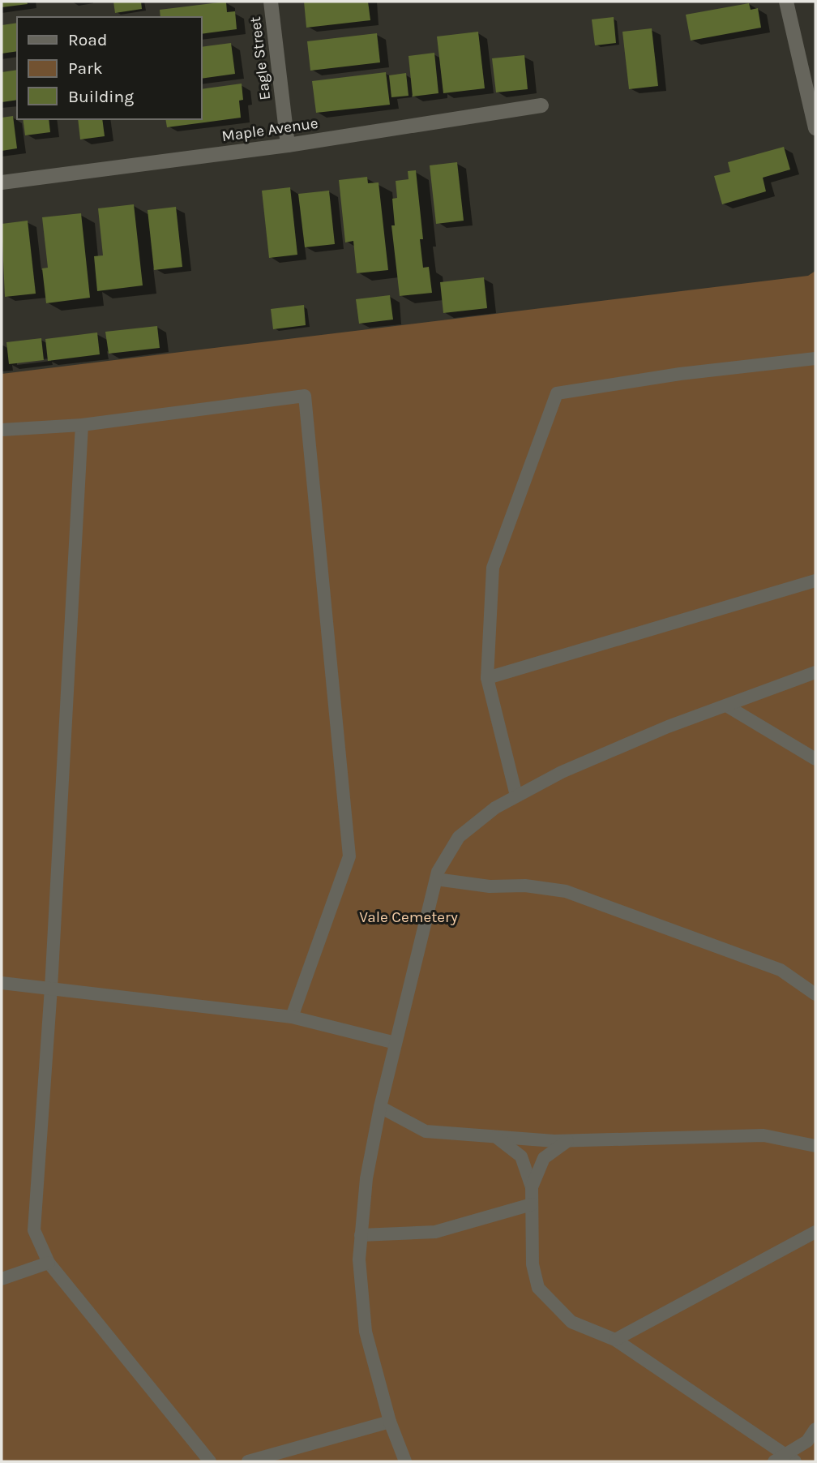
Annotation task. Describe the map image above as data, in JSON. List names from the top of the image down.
{
  "streets": {
    "street": ["Eagle Street", "Maple Avenue"]
  },
  "crossings": [
    ["Eagle Street", "Maple Avenue"]
  ],
  "parks": ["Vale Cemetery"],
  "legend": ["Road", "Park", "Building"]
}
